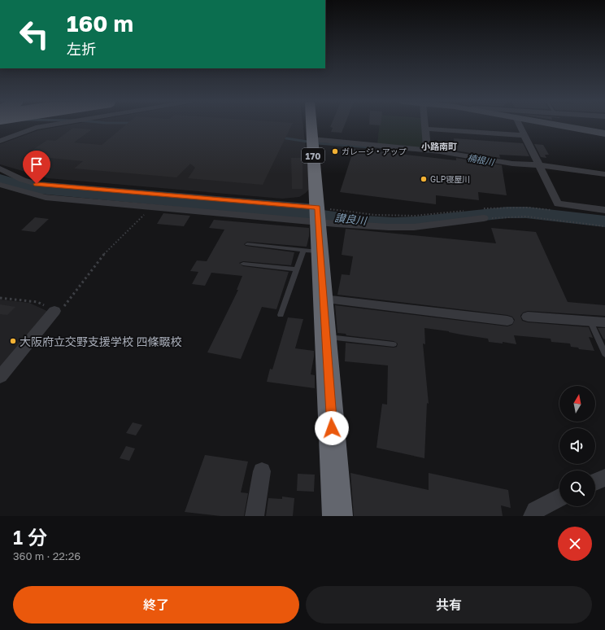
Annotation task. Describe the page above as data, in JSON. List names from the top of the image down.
{
  "streets": {
    "highway": ["170"]
  },
  "districts": ["小路南町"],
  "water": ["楠根川", "讃良川"],
  "places": ["ガレージ・アップ", "GLP寝屋川", "大阪府立交野支援学校 四條畷校"],
  "north": "top",
  "page": {
    "turn": ["160 m", "左折"],
    "heading": ["1 分", "360 m · 22:26"],
    "buttons": ["終了", "共有"]
  }
}
